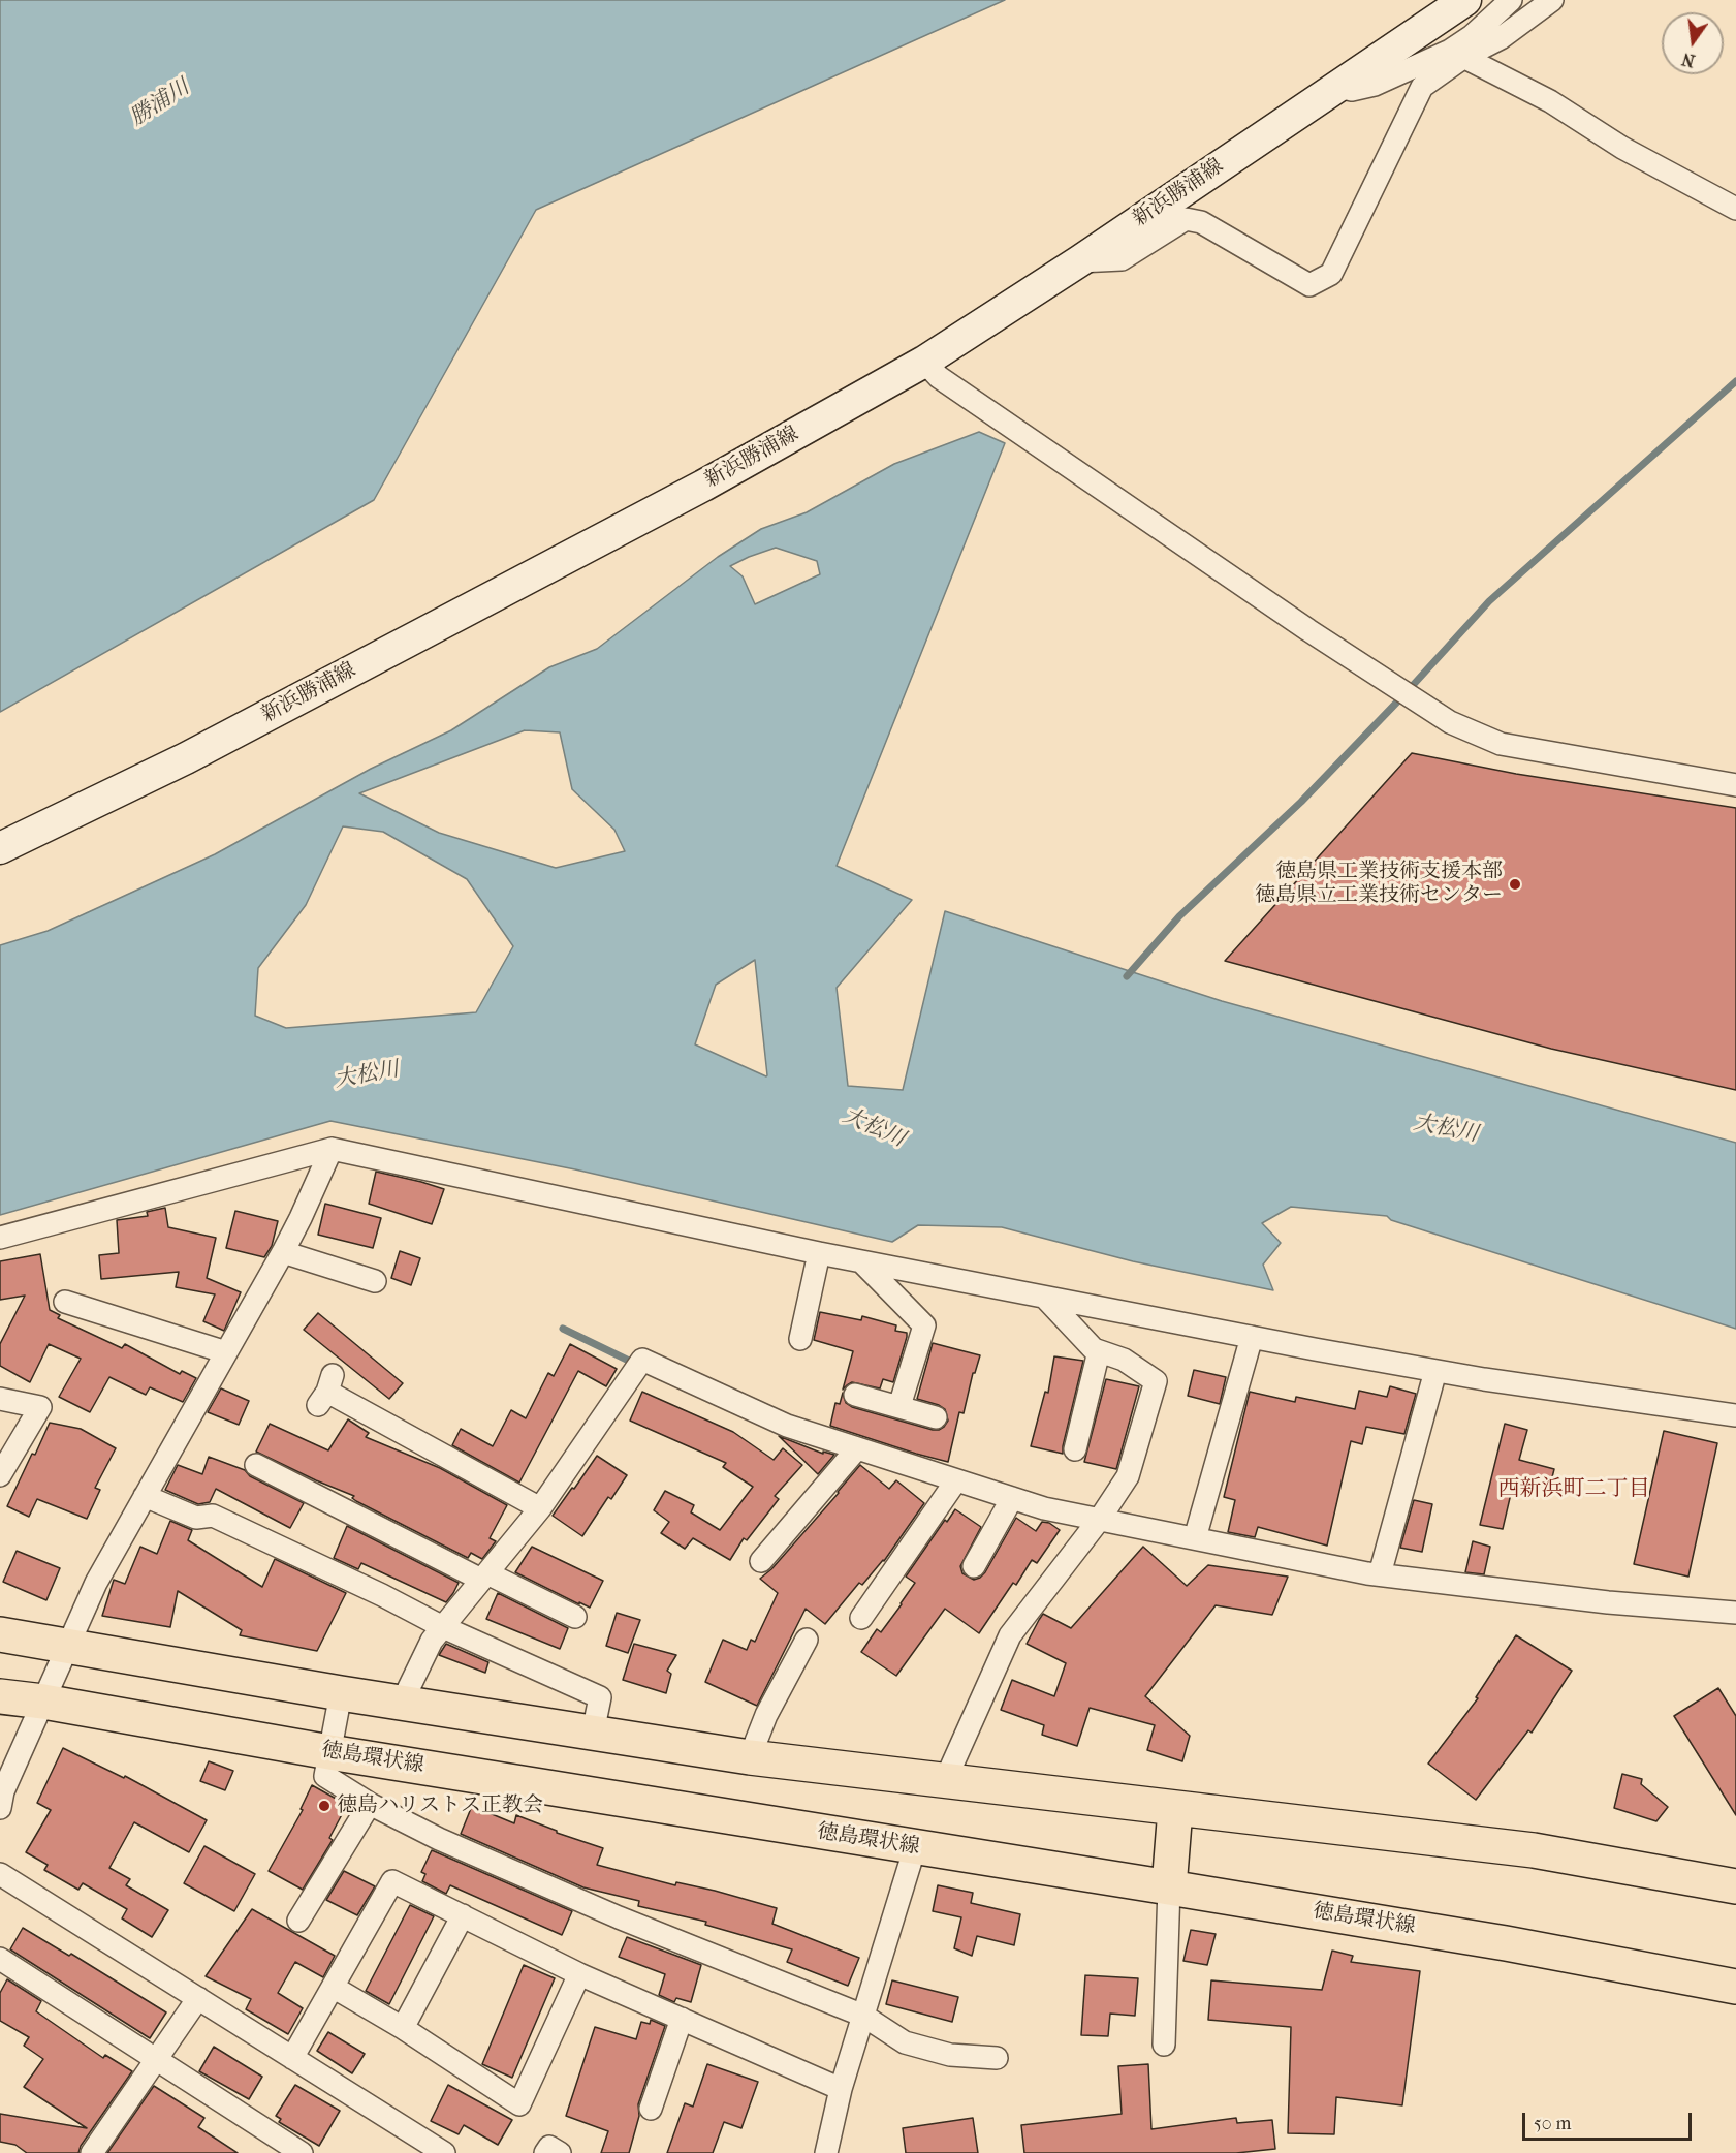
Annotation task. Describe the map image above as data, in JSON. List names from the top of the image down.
{
  "streets": {
    "main road": ["新浜勝浦線", "徳島環状線"]
  },
  "districts": ["西新浜町二丁目"],
  "water": ["勝浦川", "大松川"],
  "places": ["徳島県工業技術支援本部 徳島県立工業技術センター", "徳島ハリストス正教会"],
  "scale_bar": "50 m",
  "north": "bottom"
}
